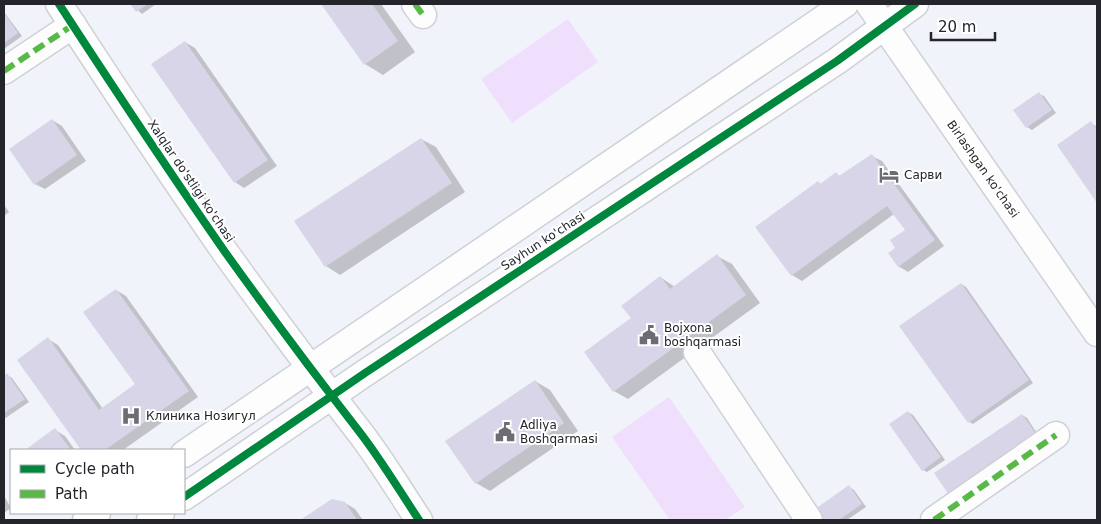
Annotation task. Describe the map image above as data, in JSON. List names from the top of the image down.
{
  "streets": {
    "street": ["Birlashgan ko'chasi", "Xalqlar do'stligi ko'chasi", "Sayhun ko'chasi"]
  },
  "crossings": [
    ["Birlashgan ko'chasi", "Sayhun ko'chasi"],
    ["Xalqlar do'stligi ko'chasi", "Sayhun ko'chasi"]
  ],
  "places": {
    "hotel": ["Сарви"],
    "public building": ["Bojxona boshqarmasi", "Adliya Boshqarmasi"],
    "hospital": ["Клиника Нозигул"]
  },
  "legend": ["Cycle path", "Path"],
  "scale_bar": "20 m"
}
